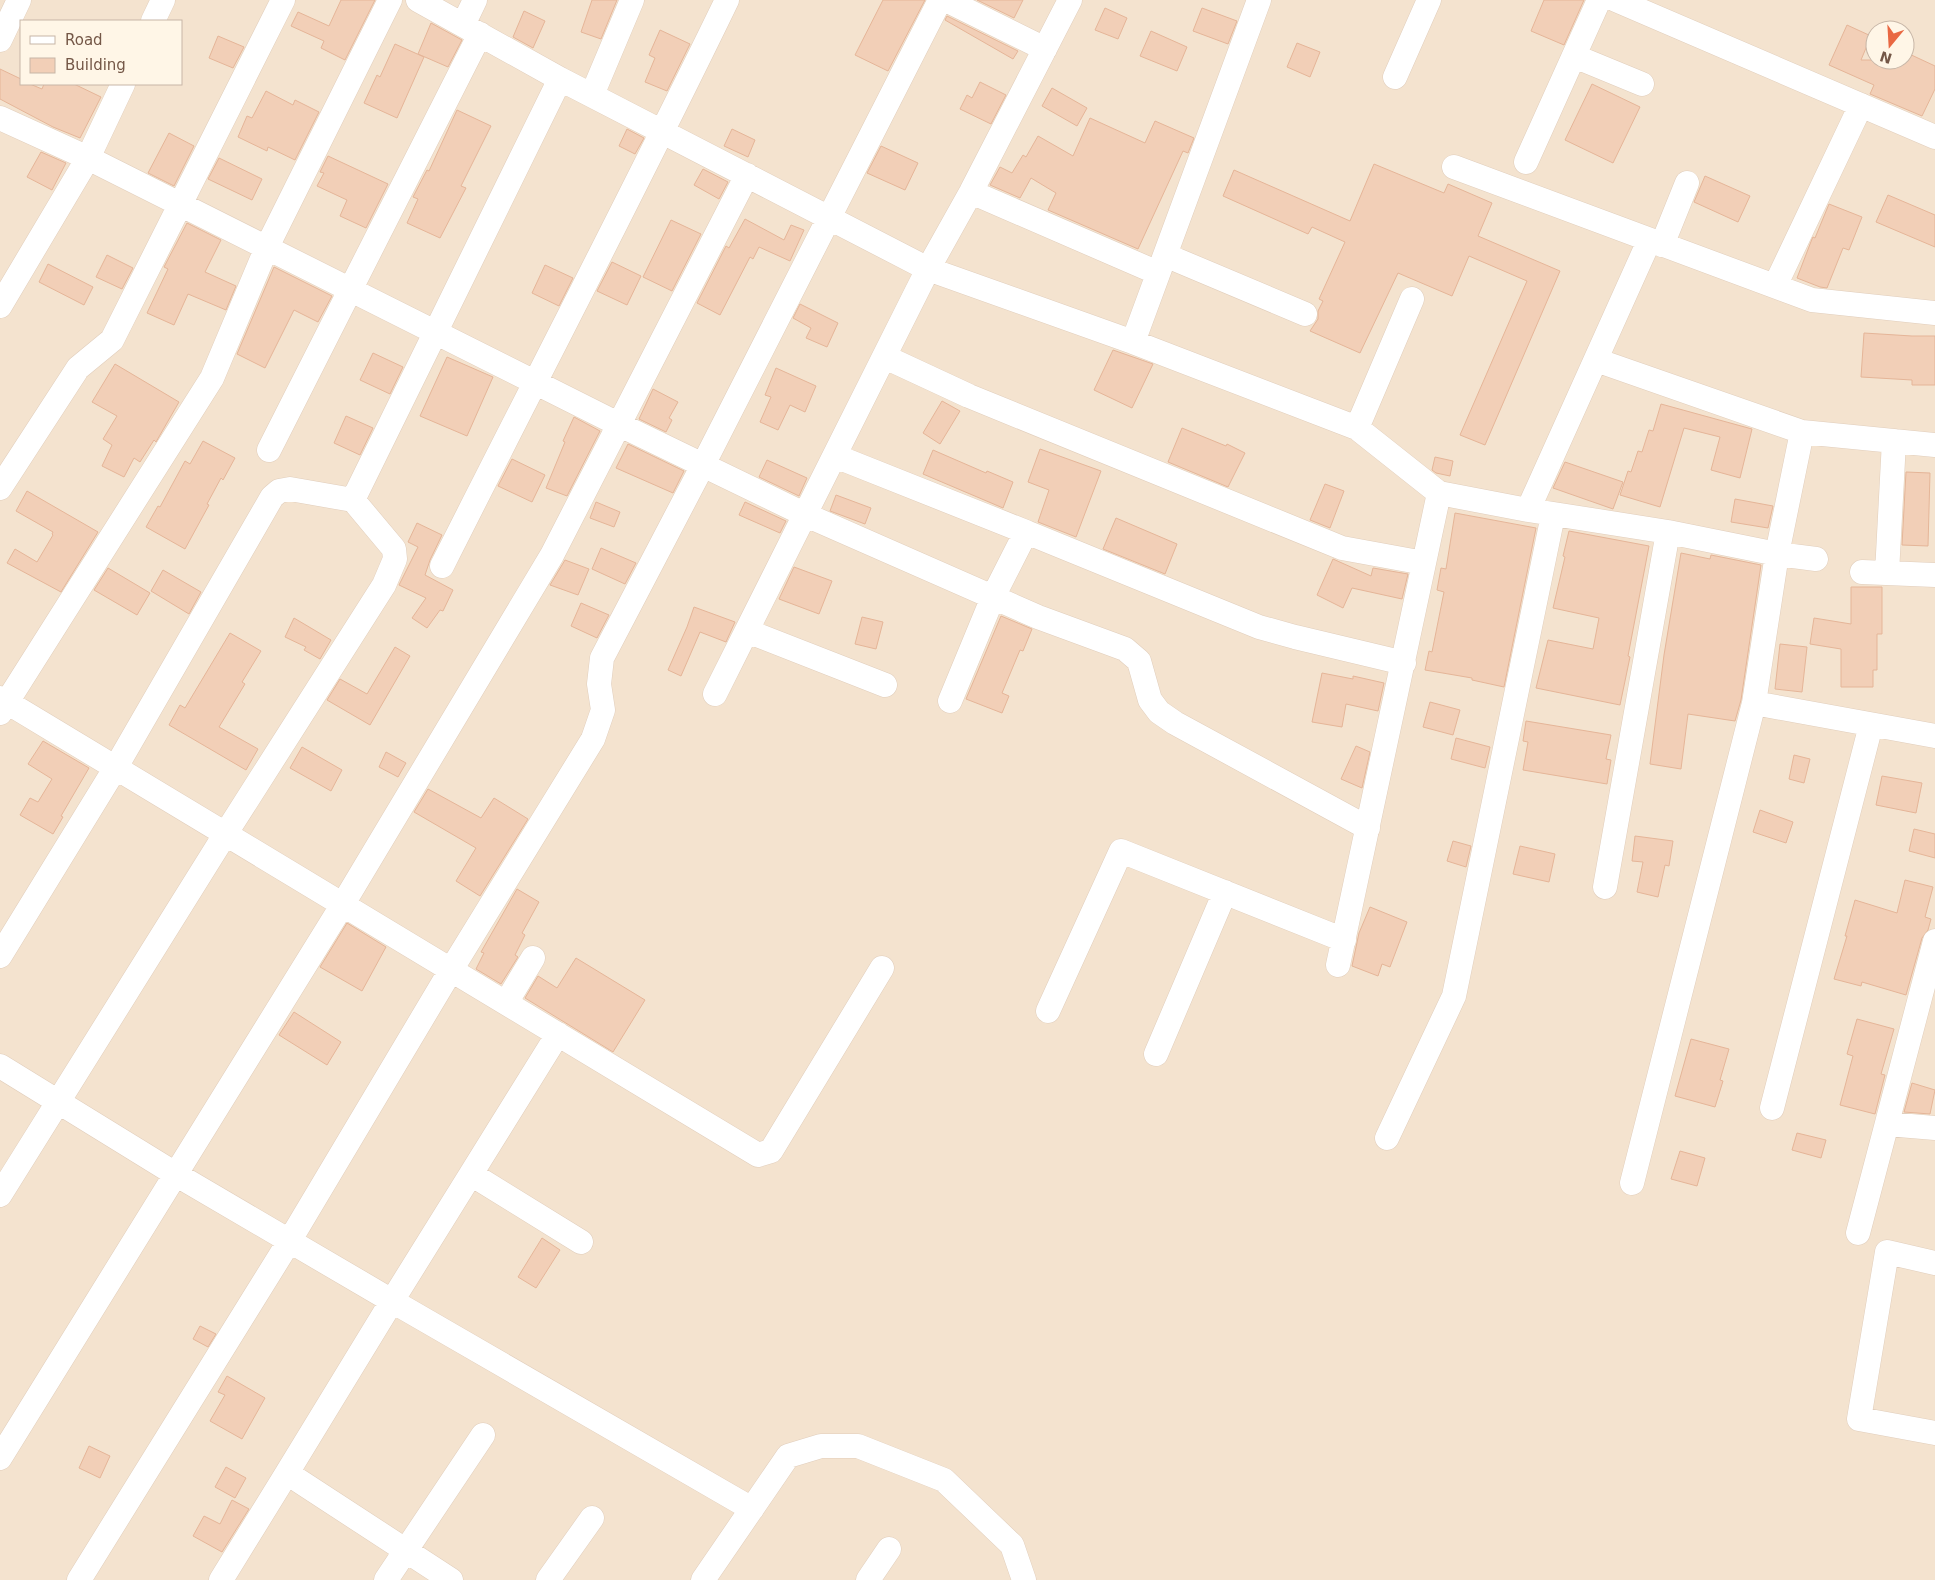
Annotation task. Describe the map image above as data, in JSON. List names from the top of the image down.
{
  "legend": ["Road", "Building"],
  "north": "bottom"
}
